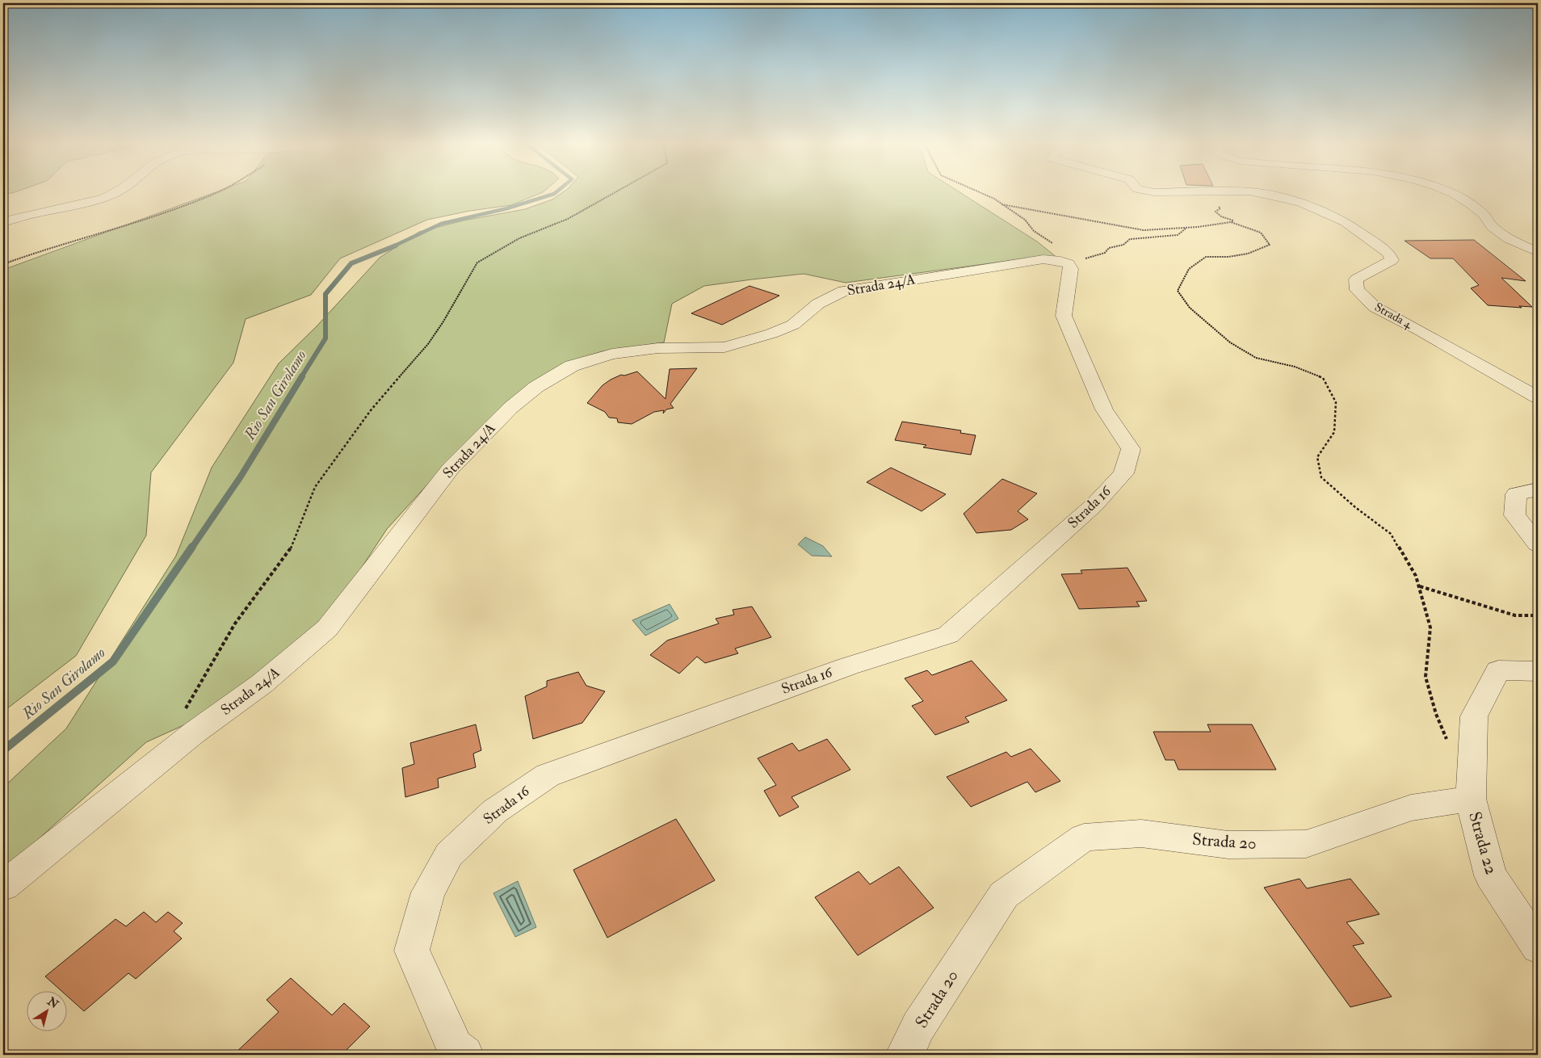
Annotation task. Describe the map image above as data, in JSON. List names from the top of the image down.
{
  "streets": {
    "street": [
      "Strada 24/A",
      "Strada 4",
      "Strada 16",
      "Strada 20",
      "Strada 22"
    ]
  },
  "crossings": [
    ["Strada 24/A", "Strada 16"],
    ["Strada 20", "Strada 22"]
  ],
  "water": ["Rio San Girolamo"],
  "north": "top right"
}
